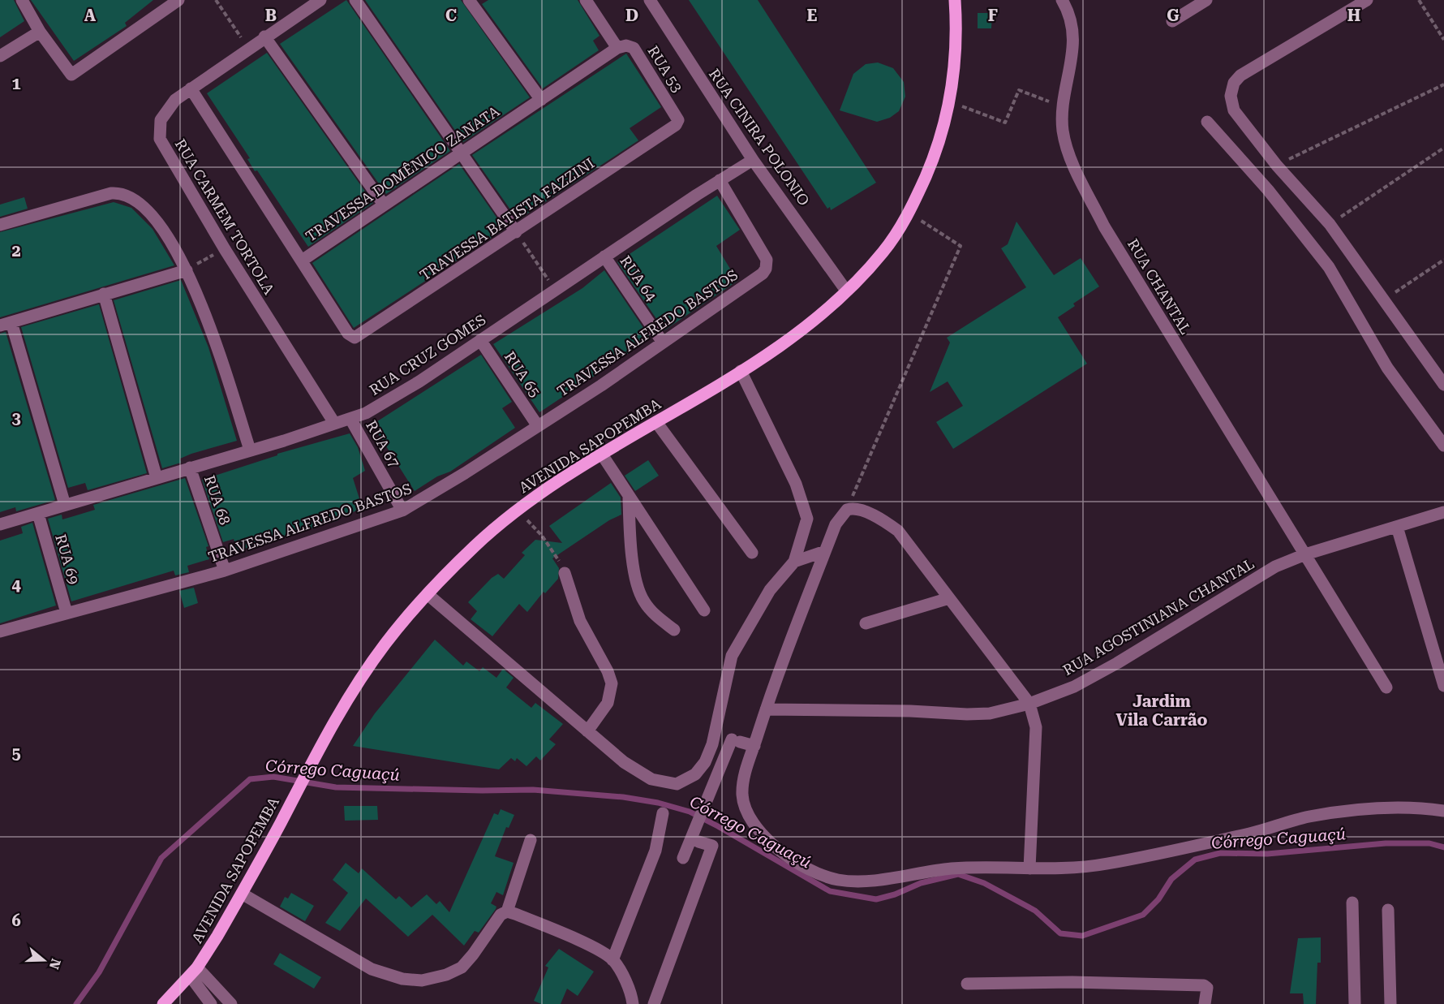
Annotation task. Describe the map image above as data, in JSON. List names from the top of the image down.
{
  "streets": {
    "main road": ["AVENIDA SAPOPEMBA"],
    "street": [
      "RUA 53",
      "RUA CINIRA POLONIO",
      "TRAVESSA DOMÊNICO ZANATA",
      "RUA CARMEM TORTOLA",
      "TRAVESSA BATISTA FAZZINI",
      "RUA 64",
      "RUA CHANTAL",
      "TRAVESSA ALFREDO BASTOS",
      "RUA CRUZ GOMES",
      "RUA 65",
      "RUA 67",
      "RUA 68",
      "RUA 69",
      "RUA AGOSTINIANA CHANTAL"
    ]
  },
  "crossings": [
    ["RUA 53", "TRAVESSA DOMÊNICO ZANATA"],
    ["RUA 53", "TRAVESSA BATISTA FAZZINI"],
    ["RUA CINIRA POLONIO", "RUA CRUZ GOMES"],
    ["RUA CINIRA POLONIO", "AVENIDA SAPOPEMBA"],
    ["TRAVESSA DOMÊNICO ZANATA", "RUA CARMEM TORTOLA"],
    ["TRAVESSA DOMÊNICO ZANATA", "TRAVESSA BATISTA FAZZINI"],
    ["RUA CARMEM TORTOLA", "RUA CRUZ GOMES"],
    ["RUA 64", "TRAVESSA ALFREDO BASTOS"],
    ["RUA 64", "RUA CRUZ GOMES"],
    ["RUA CHANTAL", "RUA AGOSTINIANA CHANTAL"],
    ["TRAVESSA ALFREDO BASTOS", "RUA CRUZ GOMES"],
    ["TRAVESSA ALFREDO BASTOS", "RUA 65"],
    ["TRAVESSA ALFREDO BASTOS", "RUA 67"],
    ["TRAVESSA ALFREDO BASTOS", "RUA 68"],
    ["TRAVESSA ALFREDO BASTOS", "RUA 69"],
    ["RUA CRUZ GOMES", "RUA 65"],
    ["RUA CRUZ GOMES", "RUA 67"],
    ["RUA CRUZ GOMES", "RUA 68"],
    ["RUA CRUZ GOMES", "RUA 69"]
  ],
  "districts": ["Jardim Vila Carrão"],
  "water": ["Córrego Caguaçú"],
  "north": "right",
  "grid": {
    "columns": [
      "A",
      "B",
      "C",
      "D",
      "E",
      "F",
      "G",
      "H"
    ],
    "rows": [
      "1",
      "2",
      "3",
      "4",
      "5",
      "6"
    ]
  }
}
